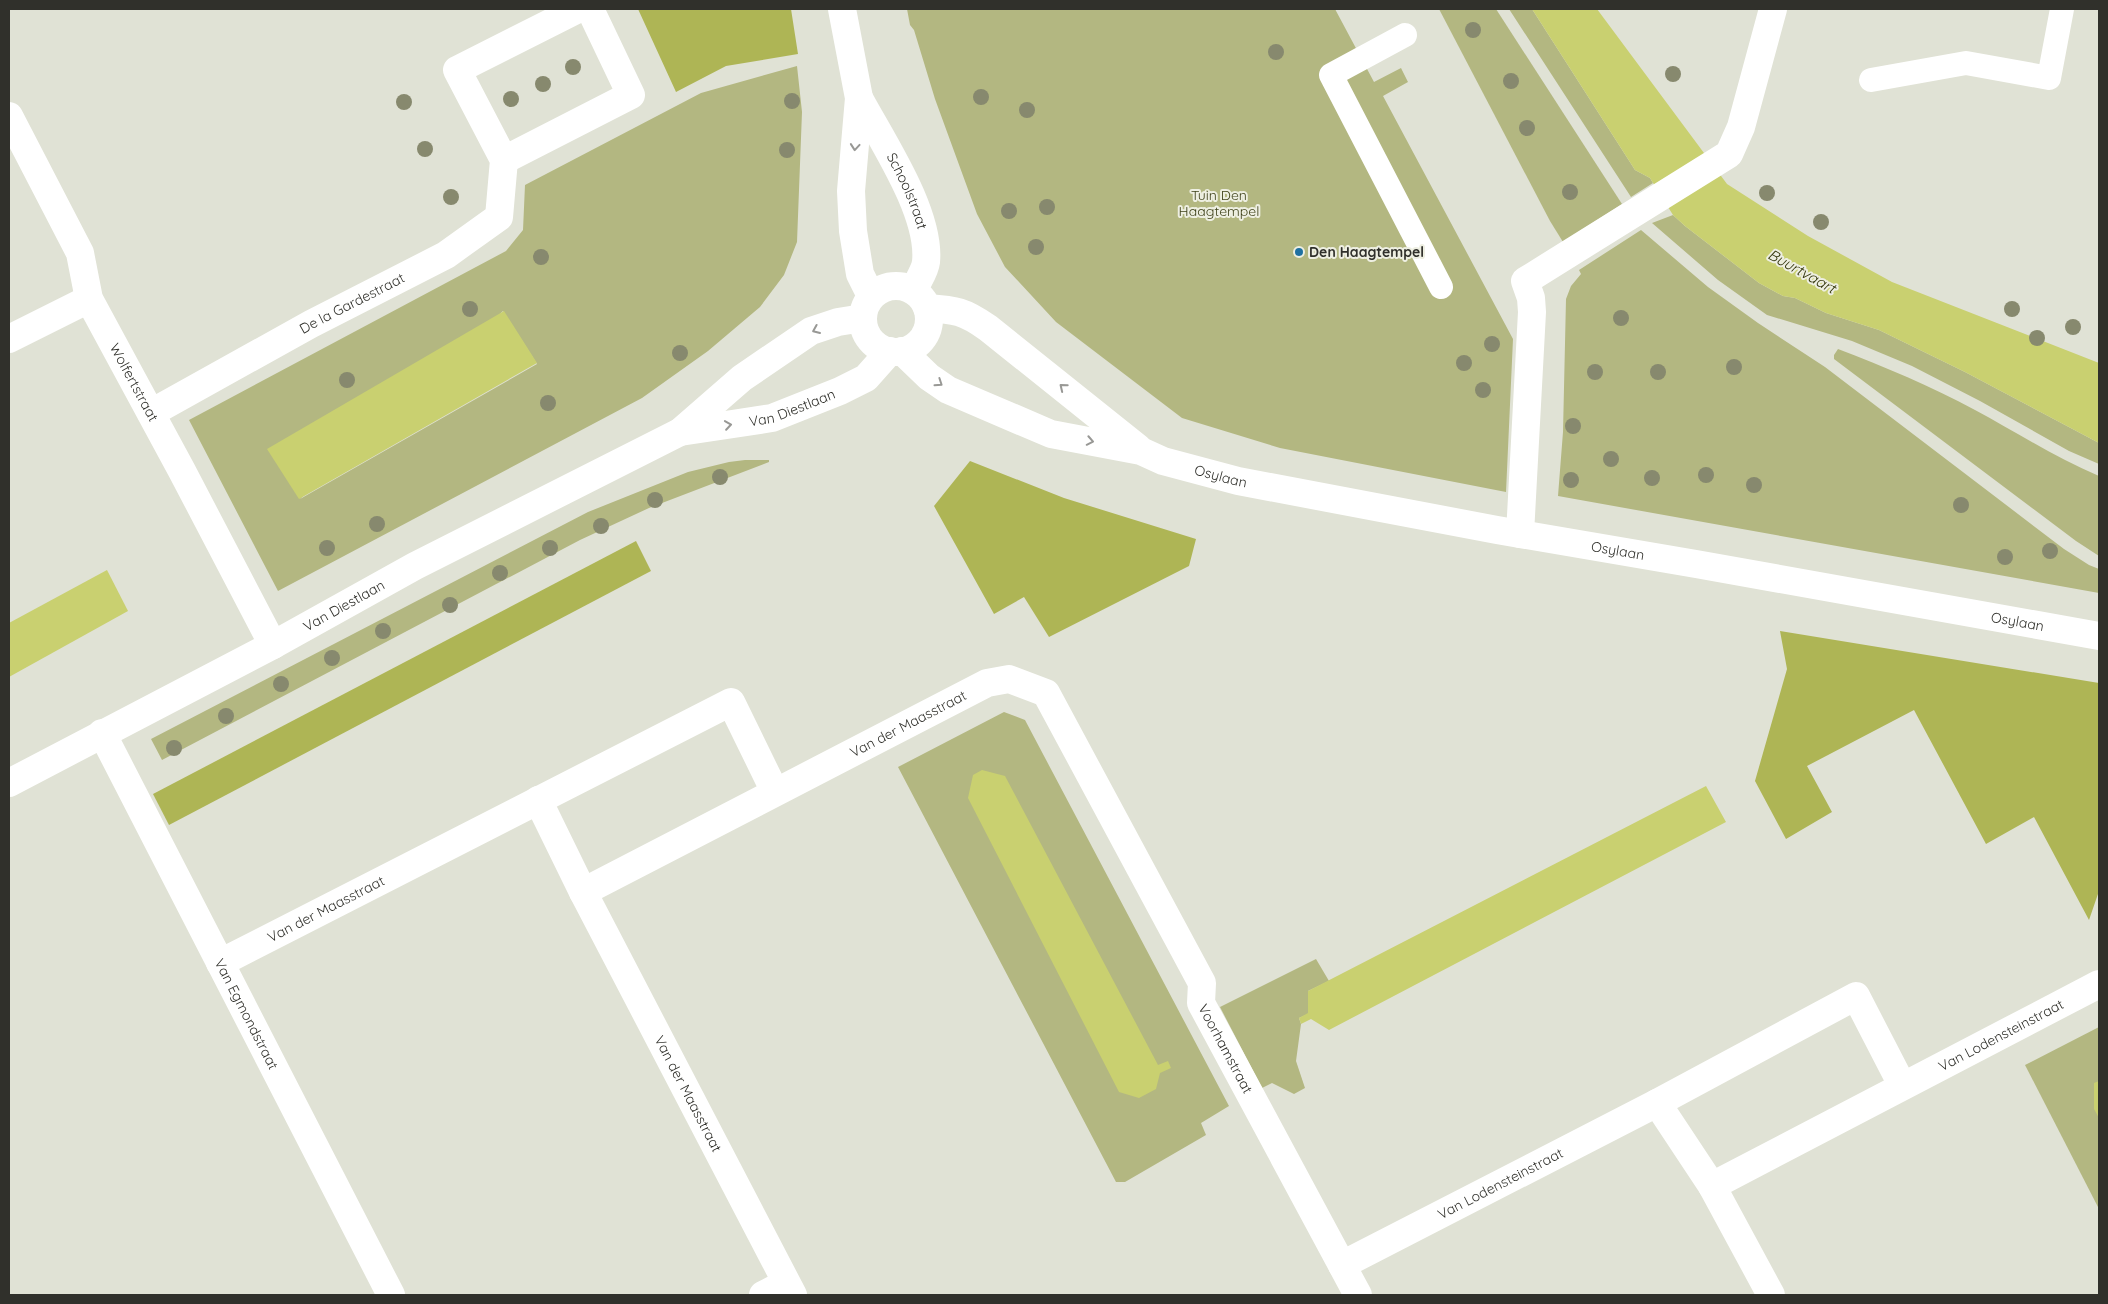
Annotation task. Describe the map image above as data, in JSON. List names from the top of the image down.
{
  "streets": {
    "street": [
      "Schoolstraat",
      "De la Gardestraat",
      "Wolfertstraat",
      "Van Diestlaan",
      "Osylaan",
      "Van der Maasstraat",
      "Van Egmondstraat",
      "Van Lodensteinstraat",
      "Voorhamstraat"
    ]
  },
  "crossings": [
    ["Schoolstraat", "Van Diestlaan"],
    ["Schoolstraat", "Osylaan"],
    ["De la Gardestraat", "Wolfertstraat"],
    ["Wolfertstraat", "Van Diestlaan"],
    ["Van Diestlaan", "Osylaan"],
    ["Van Diestlaan", "Van Egmondstraat"],
    ["Van der Maasstraat", "Van Egmondstraat"],
    ["Van der Maasstraat", "Voorhamstraat"],
    ["Van Lodensteinstraat", "Voorhamstraat"]
  ],
  "water": ["Buurtvaart"],
  "parks": ["Tuin Den Haagtempel"],
  "places": ["Den Haagtempel"]
}
